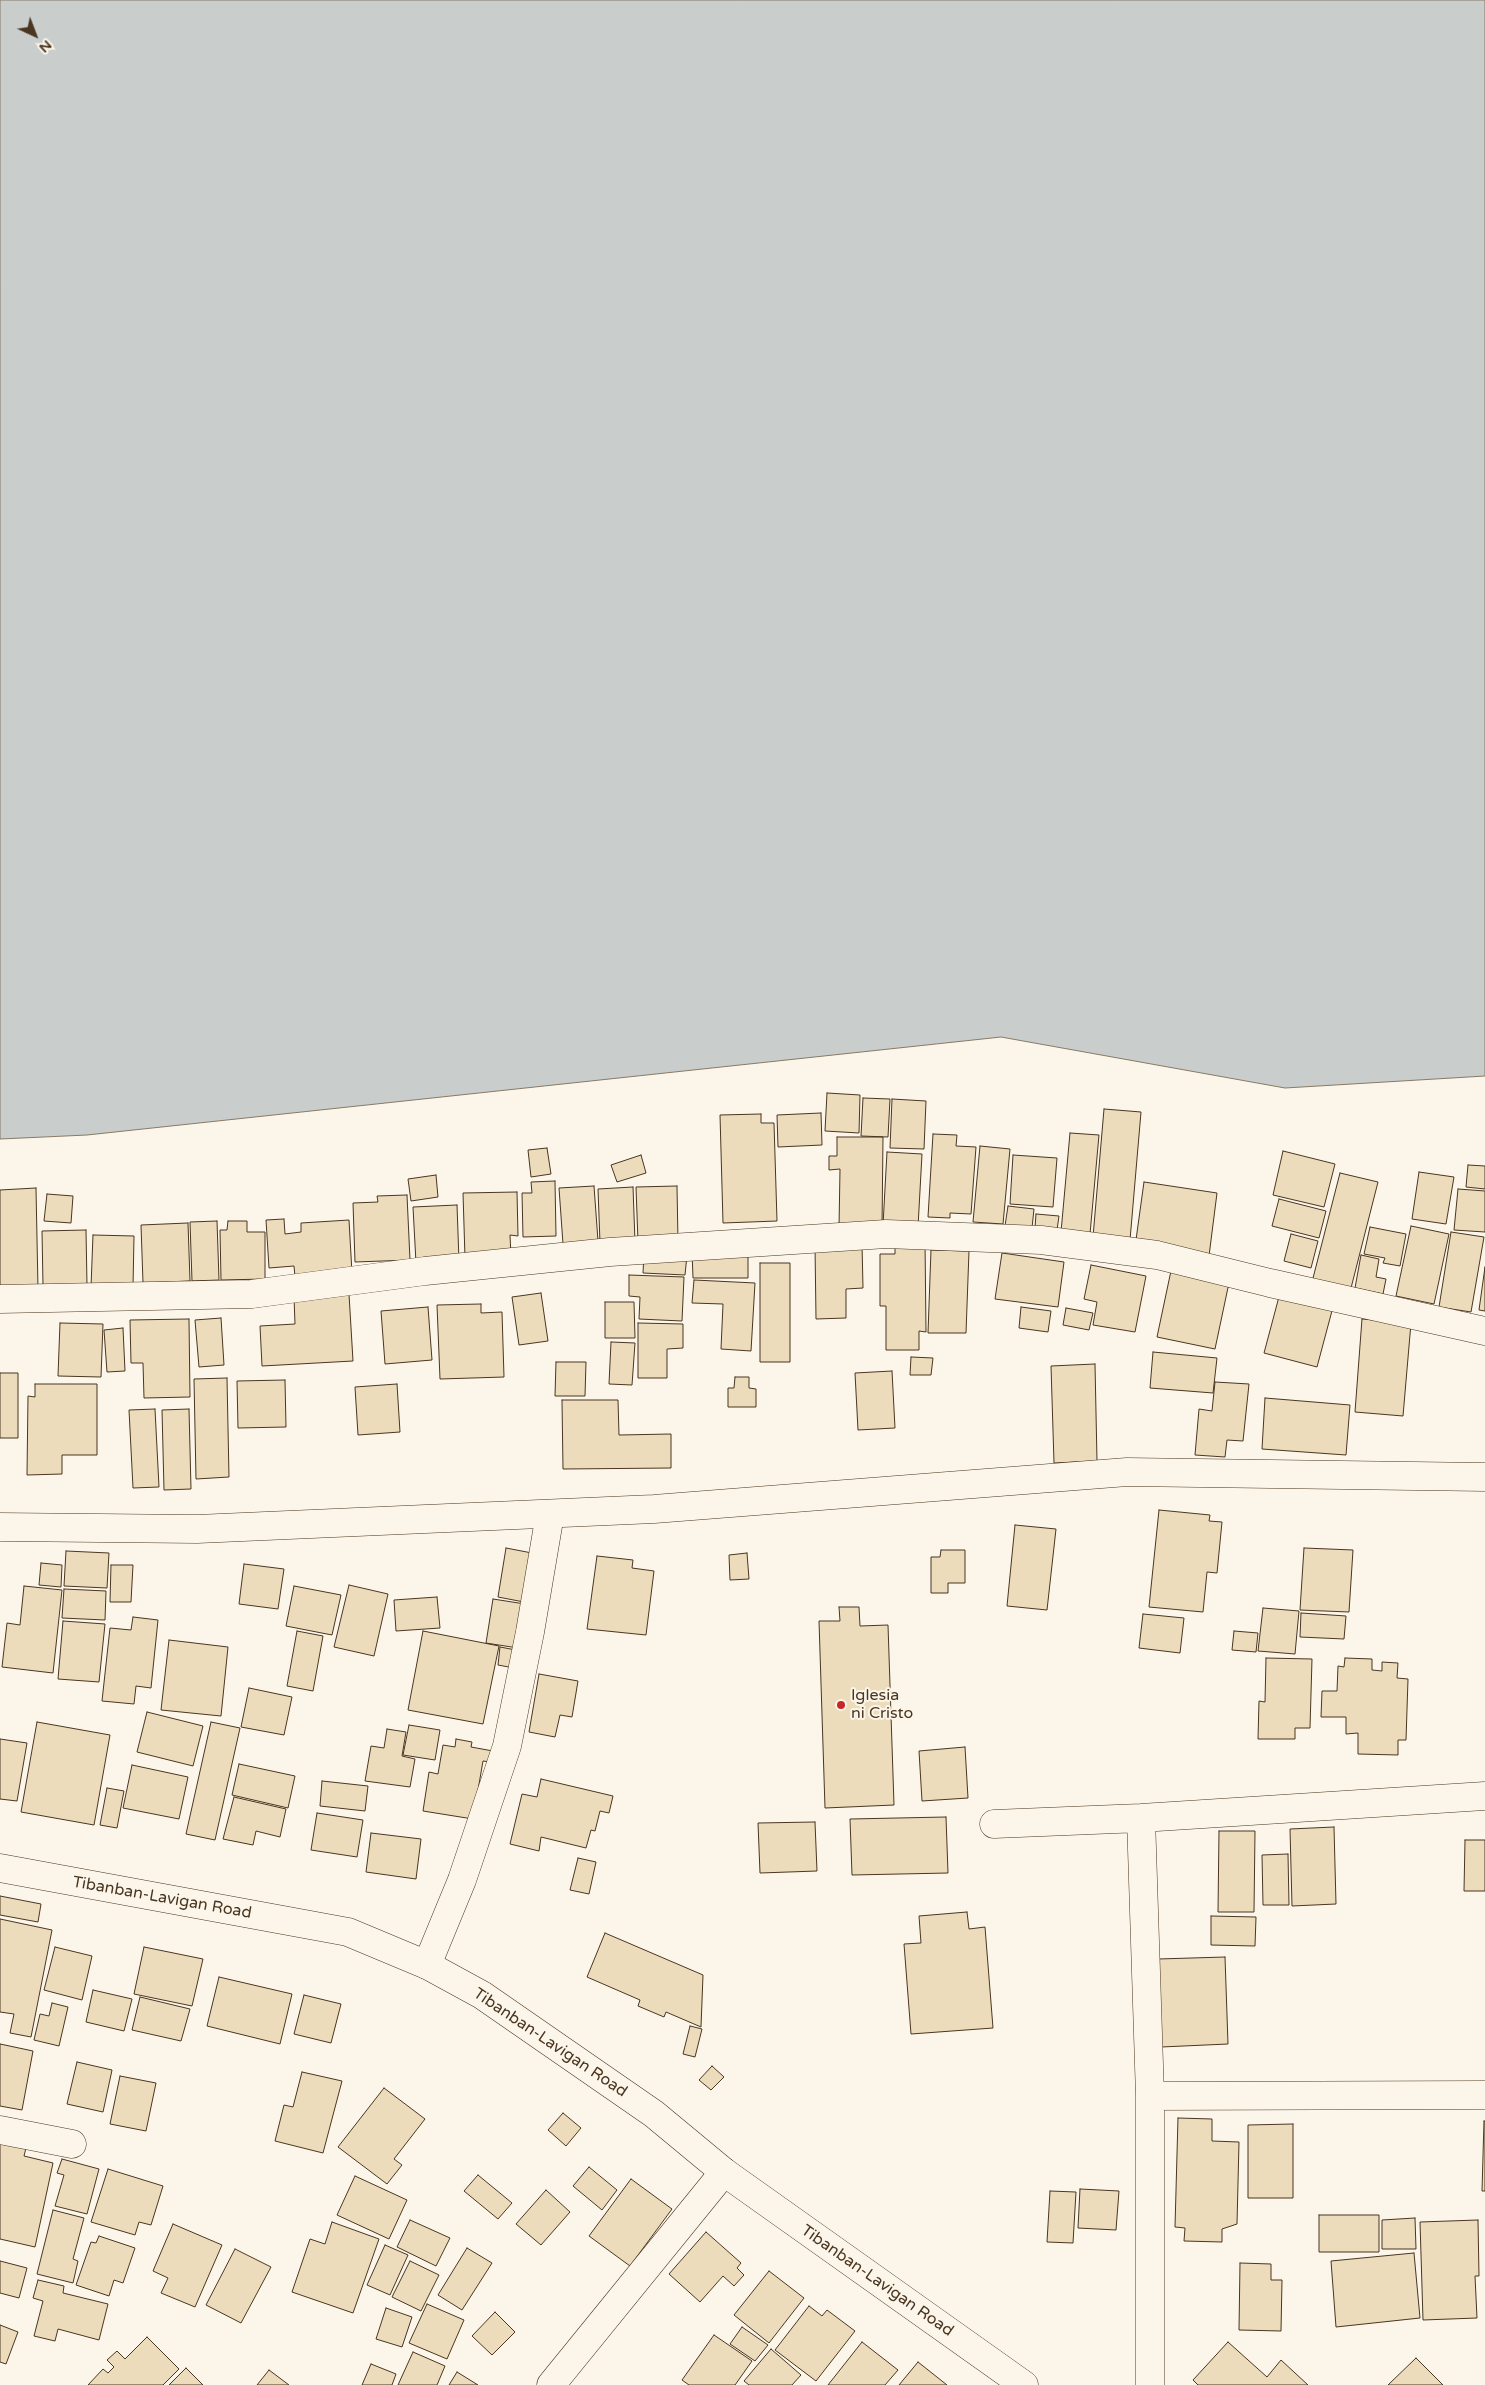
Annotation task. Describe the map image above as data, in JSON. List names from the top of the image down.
{
  "streets": {
    "street": ["Tibanban-Lavigan Road"]
  },
  "places": ["Iglesia ni Cristo"],
  "north": "bottom right"
}
